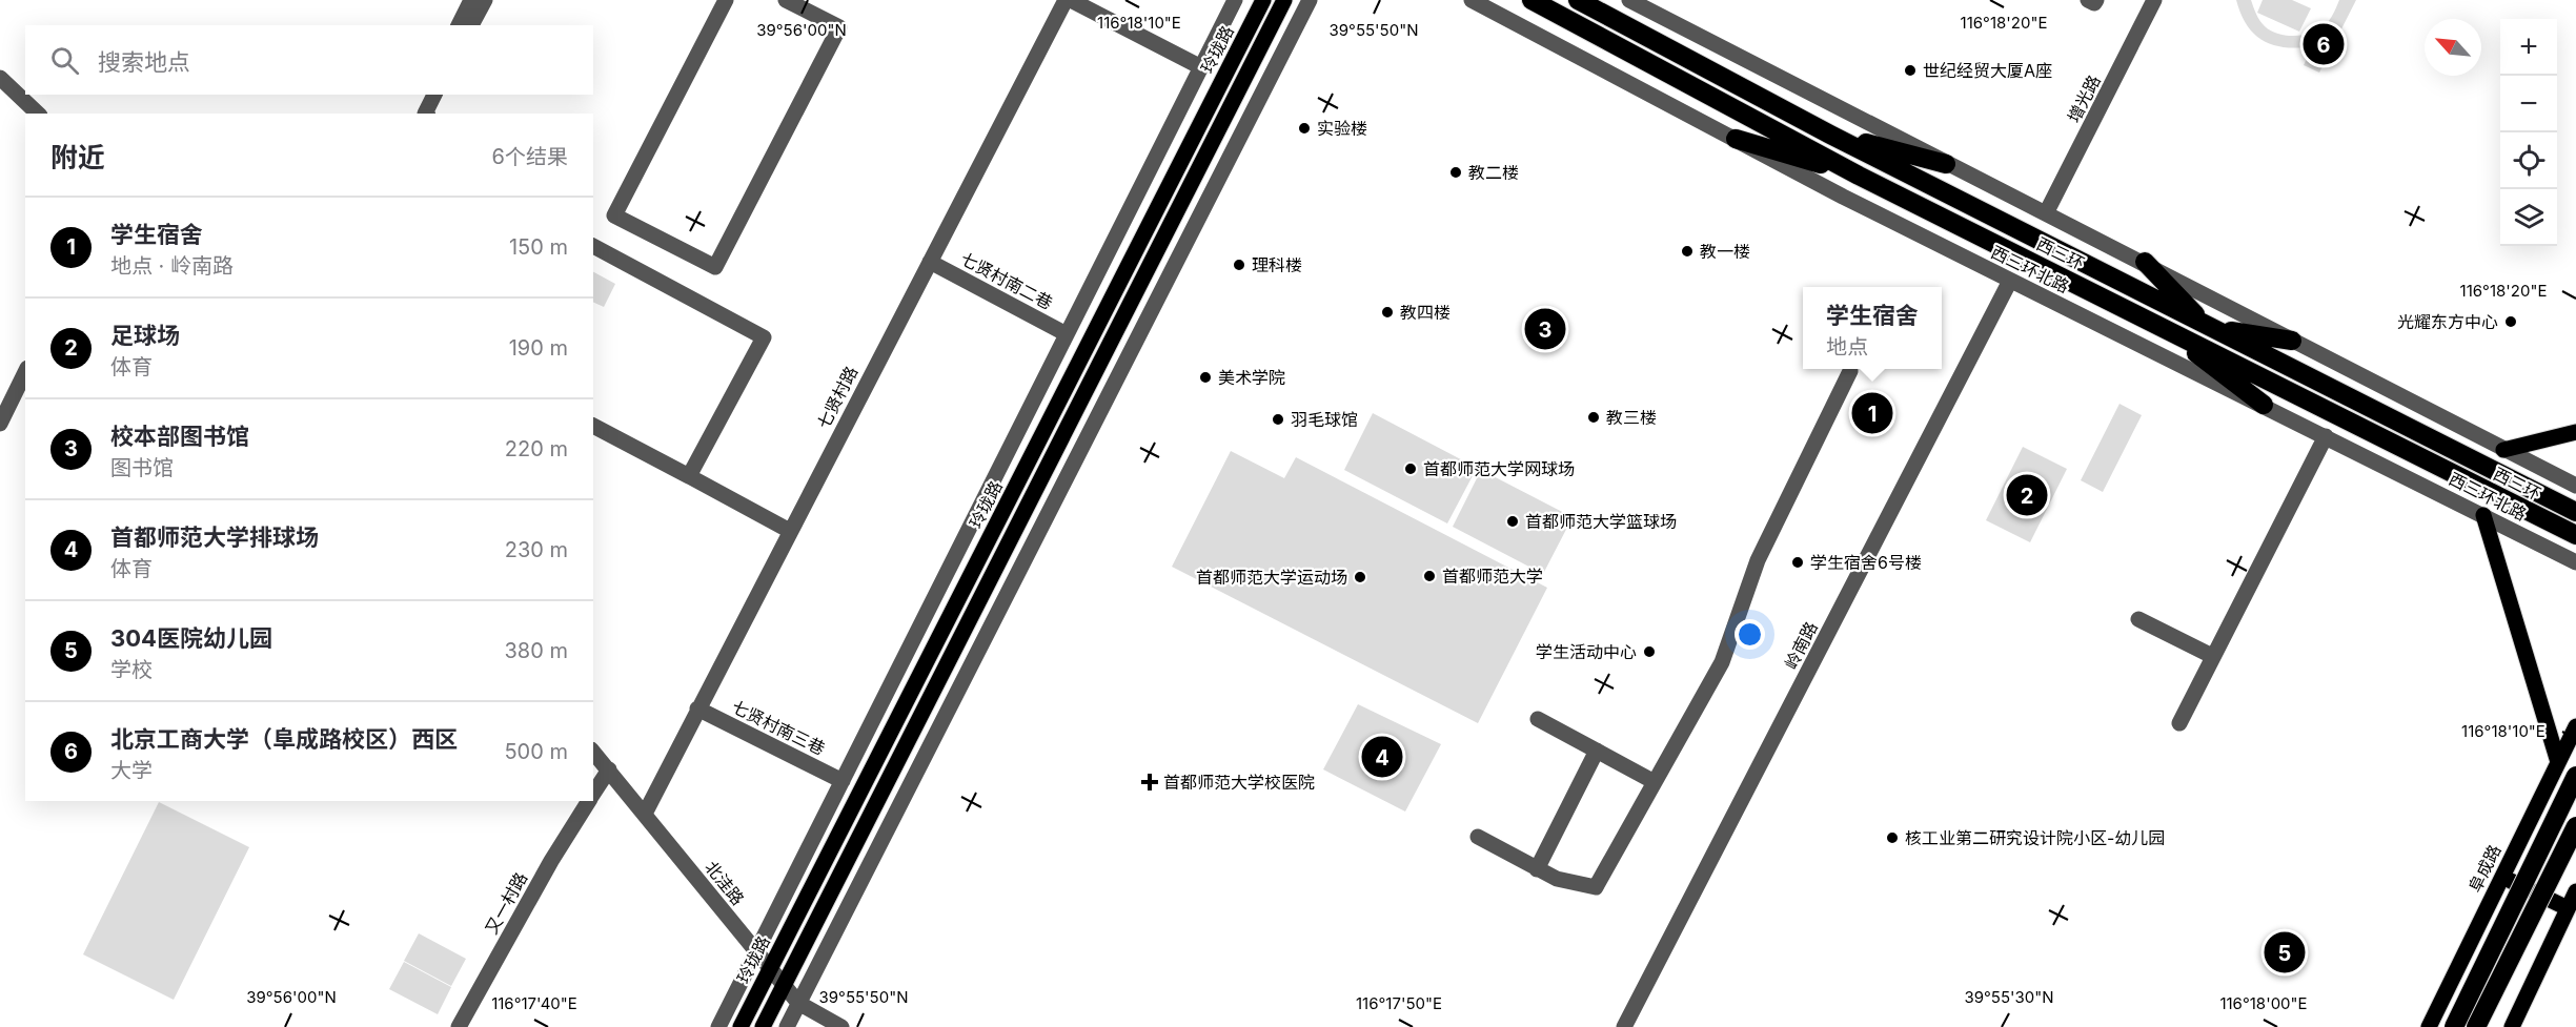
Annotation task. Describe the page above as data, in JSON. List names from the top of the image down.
{
  "streets": {
    "highway": ["西三环"],
    "main road": ["玲珑路", "阜成路"],
    "street": [
      "增光路",
      "西三环北路",
      "七贤村南二巷",
      "七贤村路",
      "岭南路",
      "七贤村南三巷",
      "北洼路",
      "又一村路"
    ]
  },
  "crossings": [
    ["玲珑路", "七贤村南二巷"],
    ["玲珑路", "七贤村南三巷"],
    ["玲珑路", "北洼路"],
    ["西三环北路", "岭南路"],
    ["七贤村南二巷", "七贤村路"],
    ["七贤村路", "七贤村南三巷"],
    ["七贤村路", "北洼路"],
    ["北洼路", "又一村路"]
  ],
  "places": {
    "other": [
      "世纪经贸大厦A座",
      "实验楼",
      "教二楼",
      "教一楼",
      "理科楼",
      "教四楼",
      "光耀东方中心",
      "美术学院",
      "教三楼",
      "羽毛球馆",
      "首都师范大学网球场",
      "首都师范大学篮球场",
      "学生宿舍6号楼",
      "首都师范大学",
      "首都师范大学运动场",
      "学生活动中心",
      "核工业第二研究设计院小区-幼儿园"
    ],
    "health": ["首都师范大学校医院"]
  },
  "north": "top left",
  "page": {
    "map_buttons": ["+", "−"],
    "pins": [
      "6",
      "3",
      "1",
      "2",
      "4",
      "5"
    ],
    "search": "搜索地点",
    "heading": ["附近", "6个结果"],
    "list": [
      {
        "mark": "1",
        "name": "学生宿舍",
        "note": "地点 · 岭南路",
        "value": "150 m"
      },
      {
        "mark": "2",
        "name": "足球场",
        "note": "体育",
        "value": "190 m"
      },
      {
        "mark": "3",
        "name": "校本部图书馆",
        "note": "图书馆",
        "value": "220 m"
      },
      {
        "mark": "4",
        "name": "首都师范大学排球场",
        "note": "体育",
        "value": "230 m"
      },
      {
        "mark": "5",
        "name": "304医院幼儿园",
        "note": "学校",
        "value": "380 m"
      },
      {
        "mark": "6",
        "name": "北京工商大学（阜成路校区）西区",
        "note": "大学",
        "value": "500 m"
      }
    ],
    "popup": ["学生宿舍", "地点"]
  },
  "coordinates": [
    "116°18'20\"E",
    "116°18'10\"E",
    "39°56'00\"N",
    "39°55'50\"N",
    "39°55'30\"N",
    "116°17'40\"E",
    "116°17'50\"E",
    "116°18'00\"E"
  ]
}
